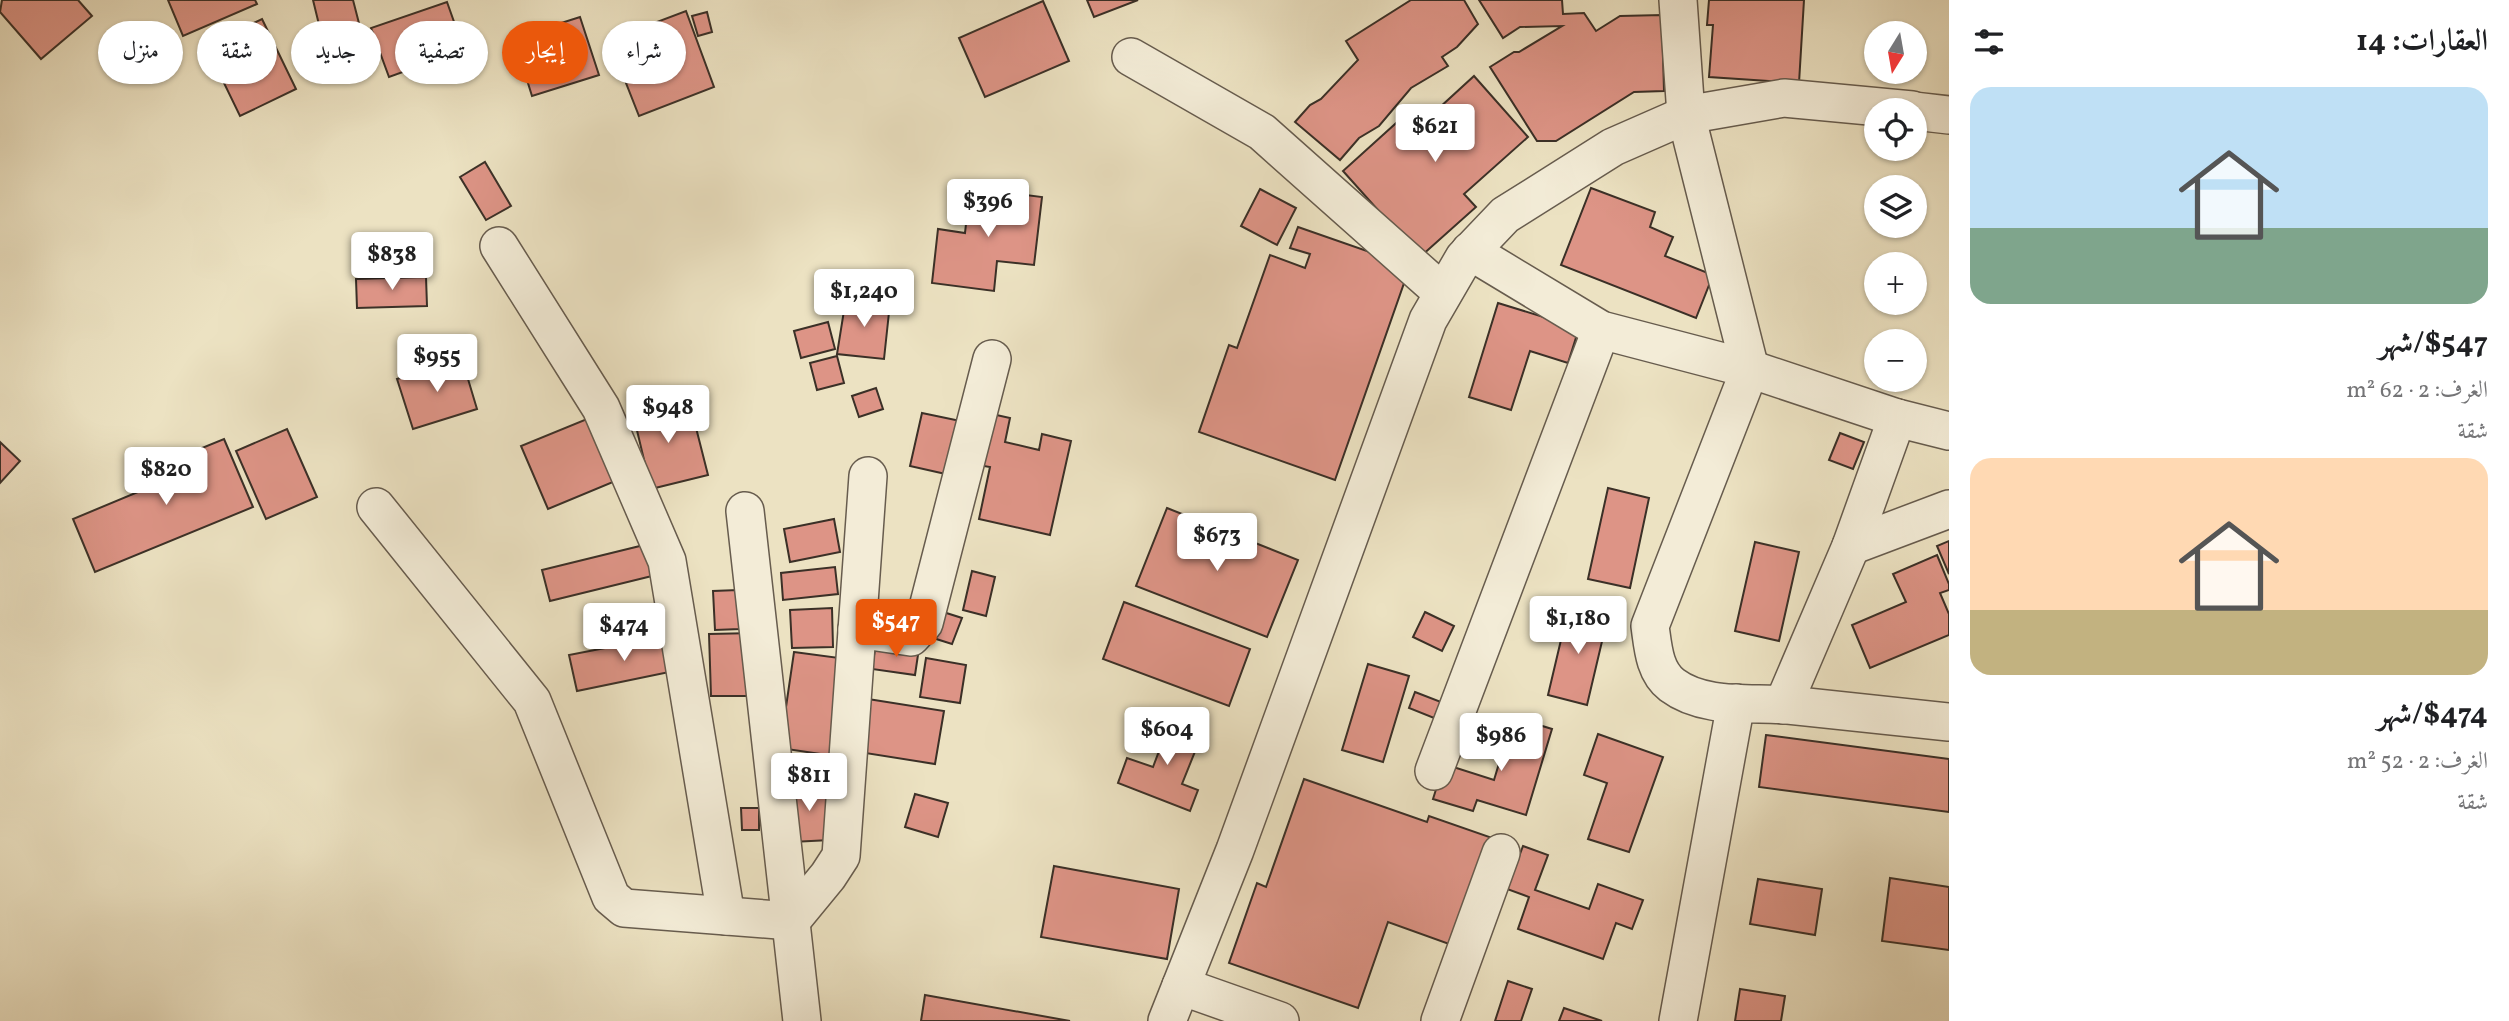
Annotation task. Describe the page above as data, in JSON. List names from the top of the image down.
{
  "north": "bottom",
  "page": {
    "heading": "العقارات: 14",
    "map_buttons": ["+", "−"],
    "chip": [
      "شراء",
      "إيجار",
      "تصفية",
      "جديد",
      "شقة",
      "منزل"
    ],
    "list": [
      {
        "name": "$547/شهر",
        "note": "الغرف: 2 · 62 m² · شقة"
      },
      {
        "name": "$474/شهر",
        "note": "الغرف: 2 · 52 m² · شقة"
      }
    ],
    "price": [
      "$621",
      "$396",
      "$838",
      "$1,240",
      "$955",
      "$948",
      "$820",
      "$673",
      "$1,180",
      "$547",
      "$474",
      "$604",
      "$986",
      "$811"
    ]
  }
}
